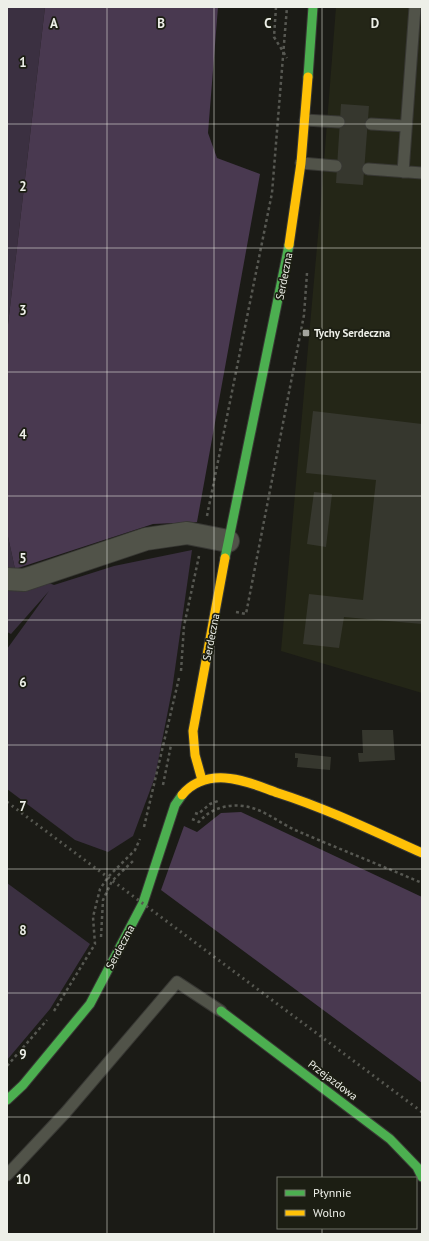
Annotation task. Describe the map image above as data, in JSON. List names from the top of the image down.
{
  "streets": {
    "street": ["Serdeczna", "Przejazdowa"]
  },
  "places": {
    "transit": ["Tychy Serdeczna"]
  },
  "legend": ["Płynnie", "Wolno"],
  "grid": {
    "columns": [
      "A",
      "B",
      "C",
      "D"
    ],
    "rows": [
      "1",
      "2",
      "3",
      "4",
      "5",
      "6",
      "7",
      "8",
      "9",
      "10"
    ]
  }
}
